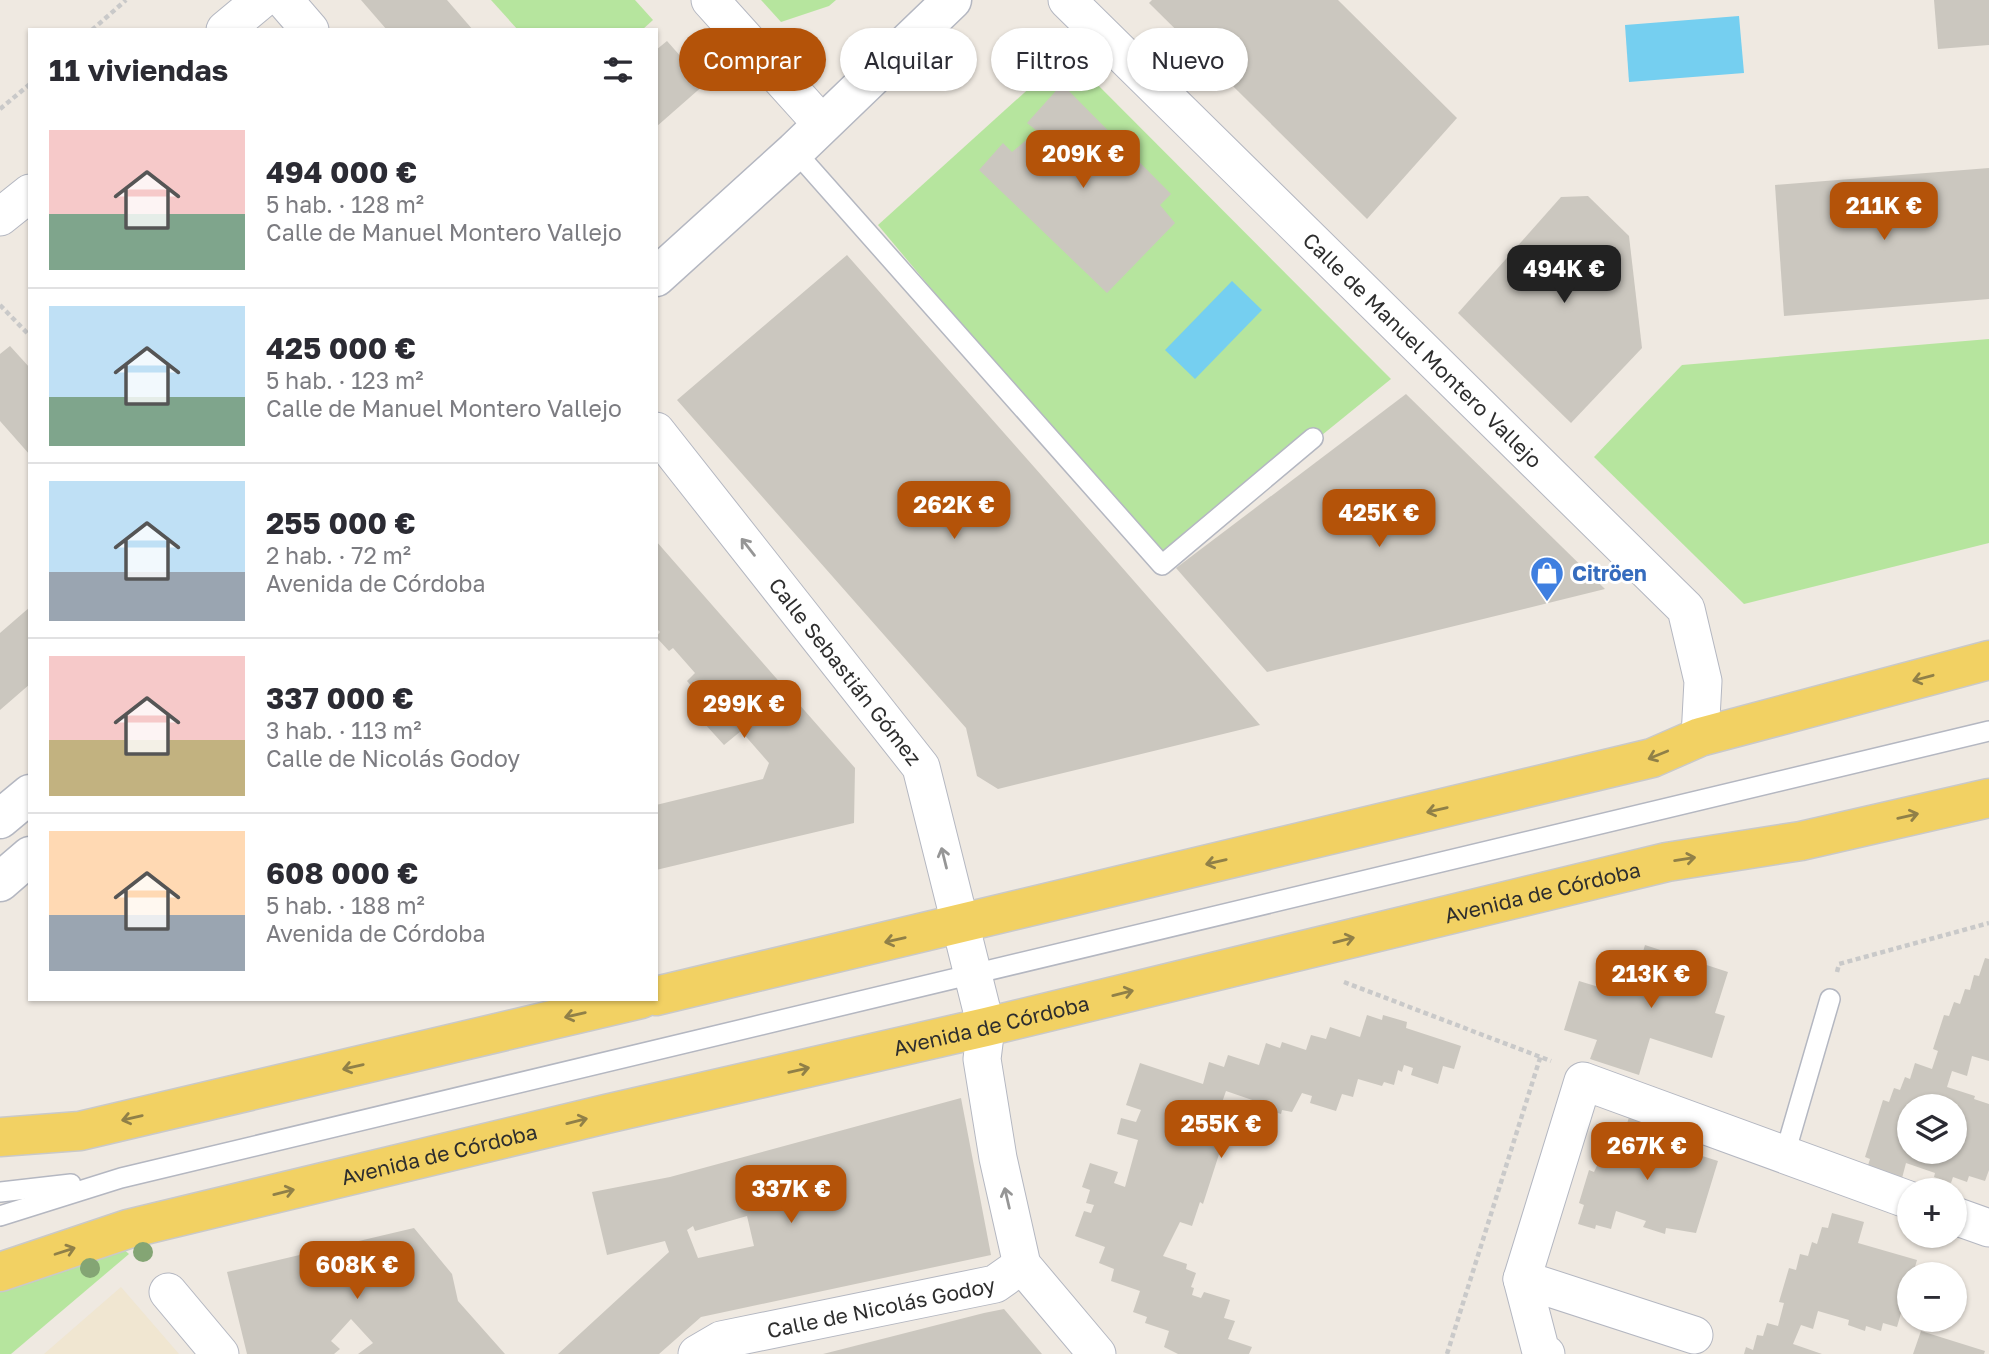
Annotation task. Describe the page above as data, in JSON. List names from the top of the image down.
{
  "streets": {
    "main road": ["Avenida de Córdoba"],
    "street": ["Calle de Manuel Montero Vallejo", "Calle Sebastián Gómez", "Calle de Nicolás Godoy"]
  },
  "crossings": [
    ["Calle Sebastián Gómez", "Avenida de Córdoba"],
    ["Calle Sebastián Gómez", "Calle de Nicolás Godoy"]
  ],
  "one_way": ["Calle Sebastián Gómez"],
  "places": {
    "shop": ["Citröen"]
  },
  "page": {
    "chip": [
      "Comprar",
      "Alquilar",
      "Filtros",
      "Nuevo"
    ],
    "heading": "11 viviendas",
    "list": [
      {
        "name": "494 000 €",
        "note": "5 hab. · 128 m² · Calle de Manuel Montero Vallejo"
      },
      {
        "name": "425 000 €",
        "note": "5 hab. · 123 m² · Calle de Manuel Montero Vallejo"
      },
      {
        "name": "255 000 €",
        "note": "2 hab. · 72 m² · Avenida de Córdoba"
      },
      {
        "name": "337 000 €",
        "note": "3 hab. · 113 m² · Calle de Nicolás Godoy"
      },
      {
        "name": "608 000 €",
        "note": "5 hab. · 188 m² · Avenida de Córdoba"
      }
    ],
    "price": [
      "209K €",
      "211K €",
      "494K €",
      "262K €",
      "425K €",
      "299K €",
      "213K €",
      "255K €",
      "267K €",
      "337K €",
      "608K €"
    ],
    "map_buttons": ["+", "−"]
  }
}
